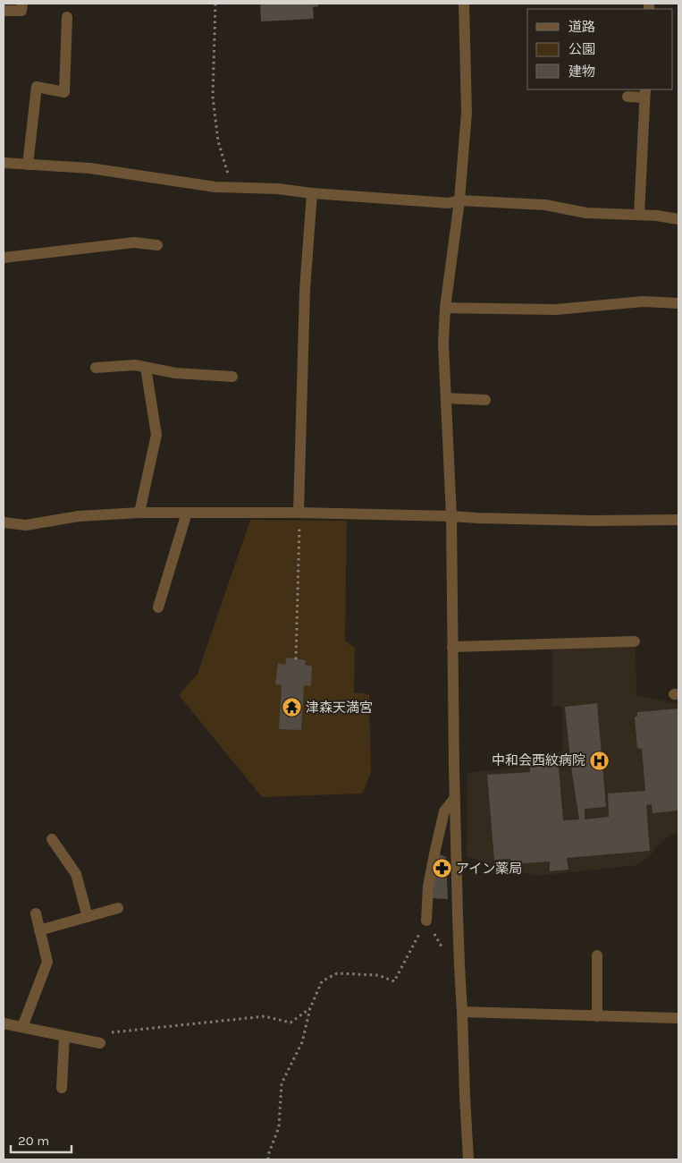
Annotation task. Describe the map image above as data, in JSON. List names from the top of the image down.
{
  "places": {
    "temple": ["津森天満宮"],
    "hospital": ["中和会西紋病院"],
    "pharmacy": ["アイン薬局"]
  },
  "legend": ["道路", "公園", "建物"],
  "scale_bar": "20 m"
}
